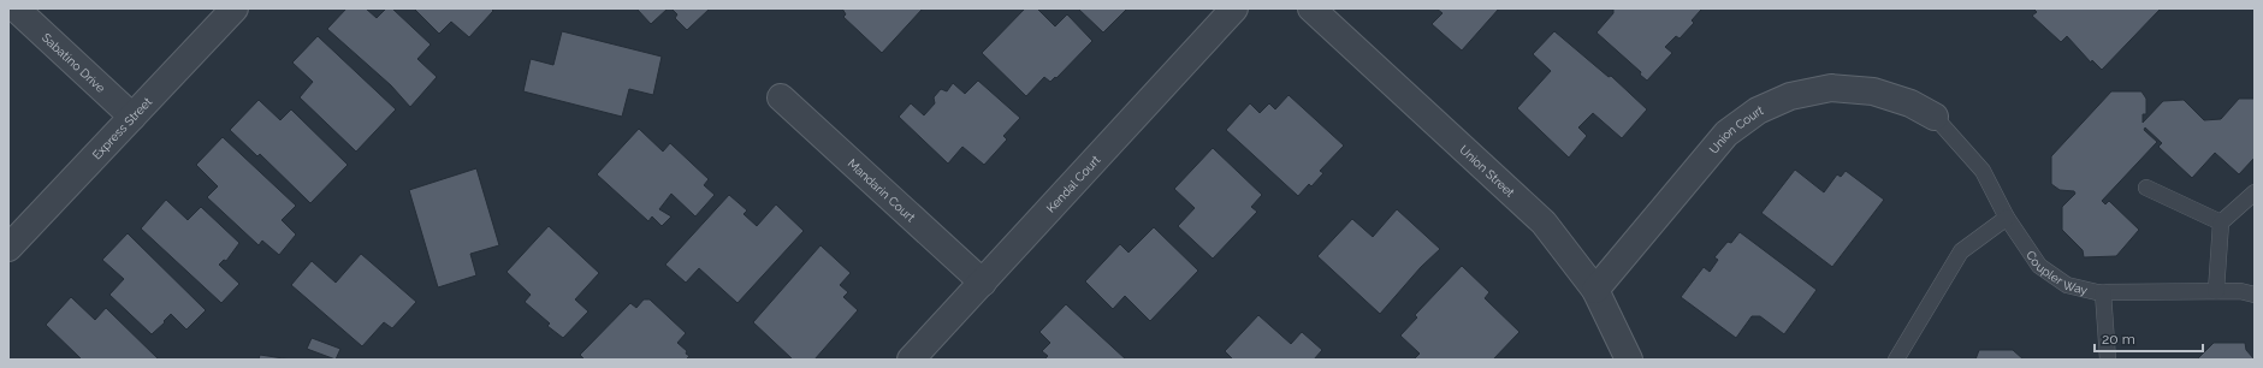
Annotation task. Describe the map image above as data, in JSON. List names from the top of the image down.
{
  "streets": {
    "street": [
      "Sabatino Drive",
      "Express Street",
      "Union Court",
      "Union Street",
      "Kendal Court",
      "Mandarin Court"
    ],
    "lane": ["Coupler Way"]
  },
  "crossings": [
    ["Sabatino Drive", "Express Street"],
    ["Union Court", "Union Street"],
    ["Union Court", "Coupler Way"],
    ["Kendal Court", "Mandarin Court"]
  ],
  "scale_bar": "20 m"
}
